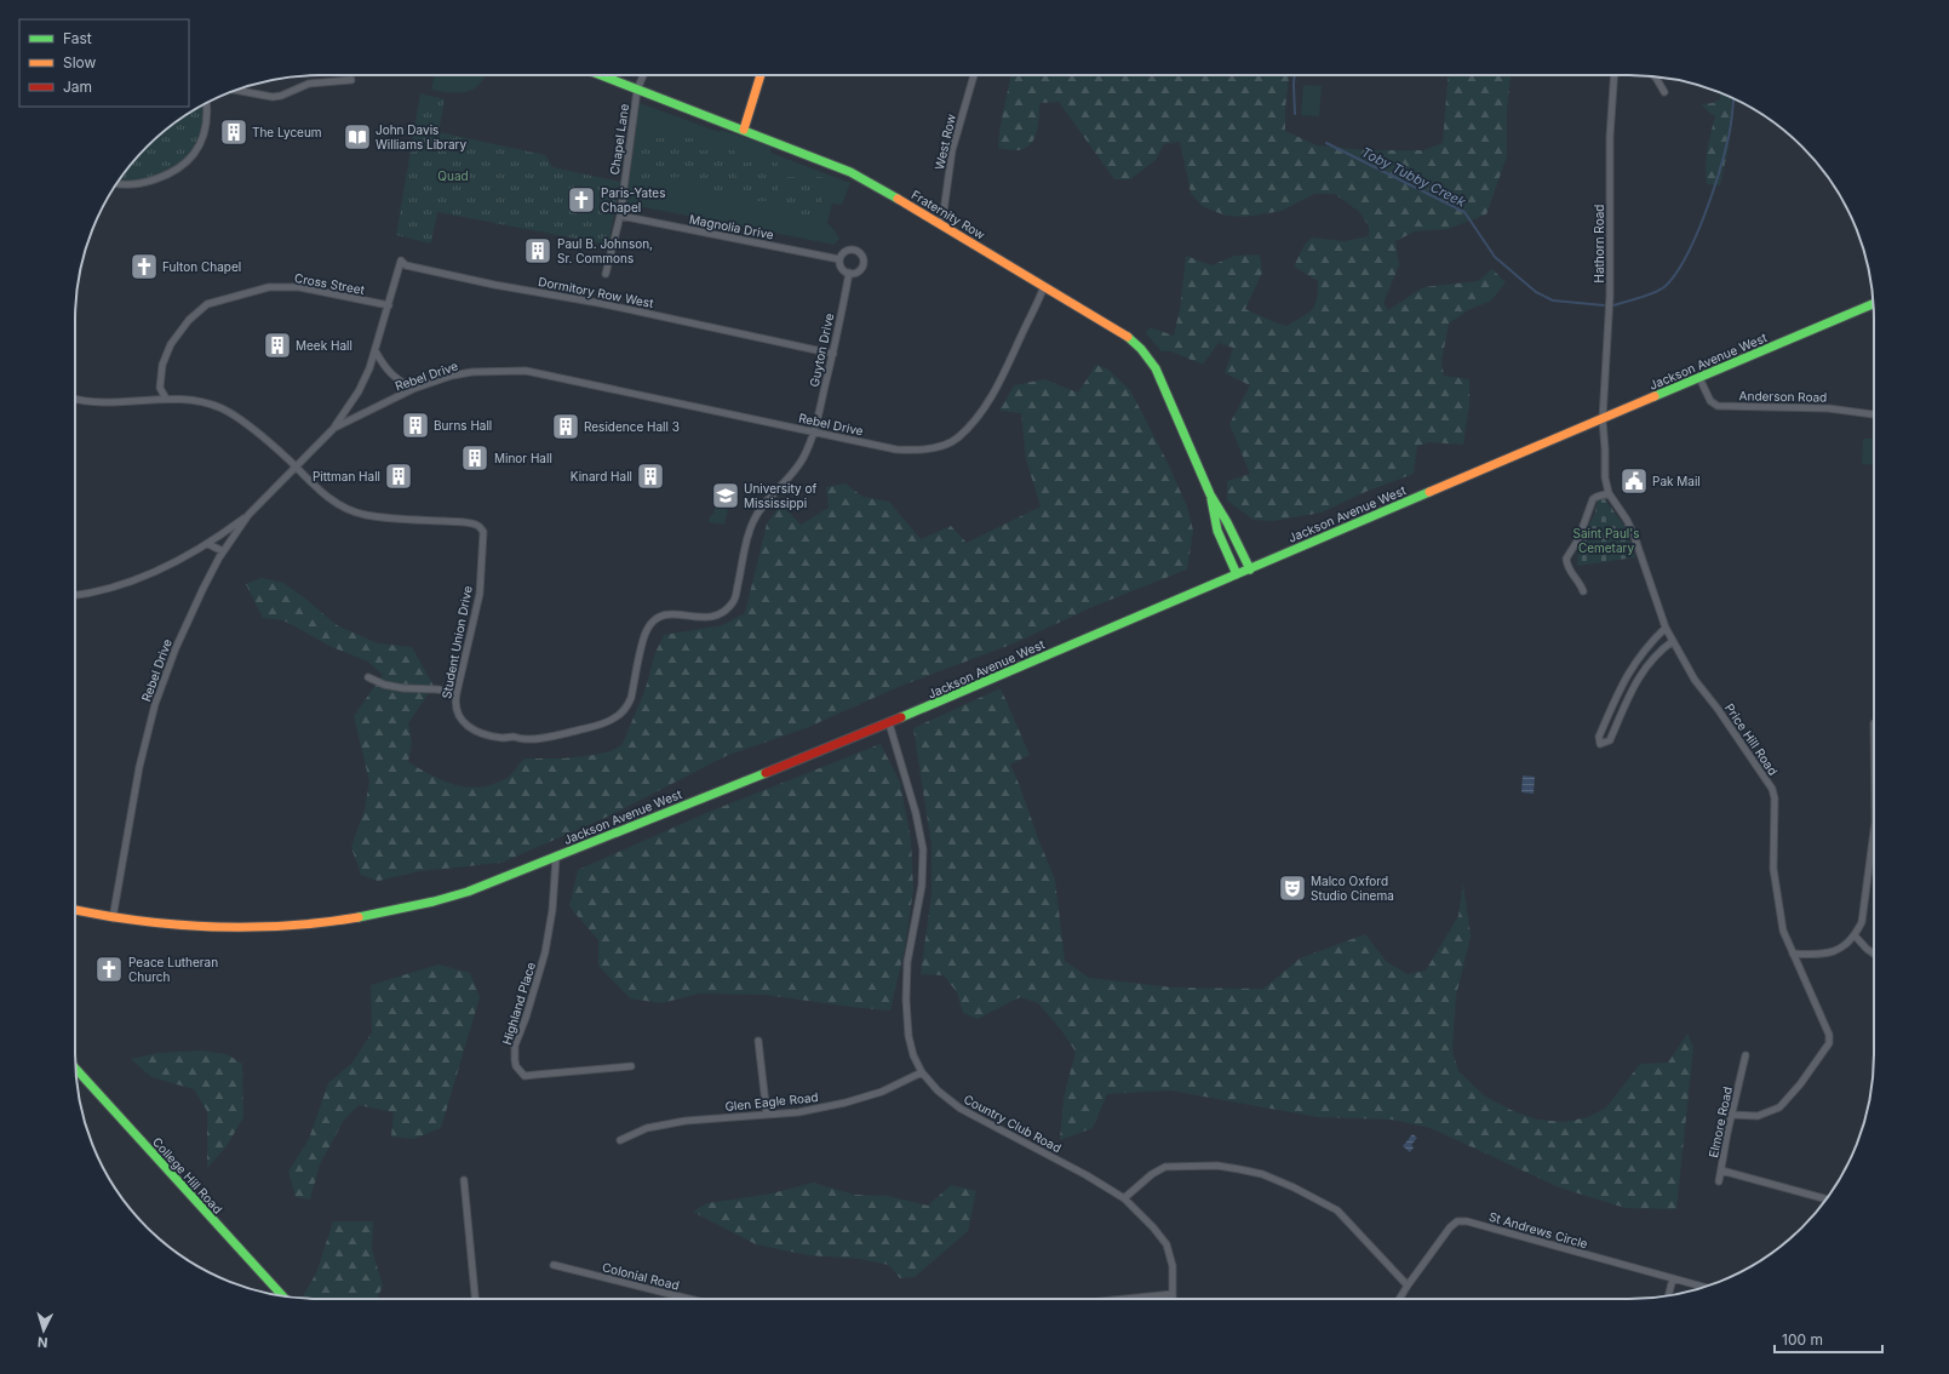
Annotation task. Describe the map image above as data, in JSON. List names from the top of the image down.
{
  "streets": {
    "main road": ["Fraternity Row", "Jackson Avenue West", "College Hill Road"],
    "street": [
      "Chapel Lane",
      "West Row",
      "Magnolia Drive",
      "Hathorn Road",
      "Cross Street",
      "Dormitory Row West",
      "Guyton Drive",
      "Rebel Drive",
      "Anderson Road",
      "Student Union Drive",
      "Price Hill Road",
      "Highland Place",
      "Glen Eagle Road",
      "Elmore Road",
      "Country Club Road",
      "St Andrews Circle",
      "Colonial Road"
    ]
  },
  "crossings": [
    ["Chapel Lane", "Fraternity Row"],
    ["Chapel Lane", "Magnolia Drive"],
    ["West Row", "Fraternity Row"],
    ["Fraternity Row", "Jackson Avenue West"],
    ["Fraternity Row", "Rebel Drive"],
    ["Magnolia Drive", "Guyton Drive"],
    ["Hathorn Road", "Jackson Avenue West"],
    ["Hathorn Road", "Price Hill Road"],
    ["Cross Street", "Dormitory Row West"],
    ["Cross Street", "Student Union Drive"],
    ["Dormitory Row West", "Guyton Drive"],
    ["Dormitory Row West", "Rebel Drive"],
    ["Guyton Drive", "Rebel Drive"],
    ["Guyton Drive", "Student Union Drive"],
    ["Jackson Avenue West", "Rebel Drive"],
    ["Jackson Avenue West", "Anderson Road"],
    ["Jackson Avenue West", "Price Hill Road"],
    ["Jackson Avenue West", "Highland Place"],
    ["Jackson Avenue West", "Country Club Road"],
    ["Rebel Drive", "Student Union Drive"],
    ["Price Hill Road", "Elmore Road"],
    ["Glen Eagle Road", "Country Club Road"]
  ],
  "water": ["Toby Tubby Creek"],
  "parks": ["Quad", "Saint Paul's Cemetary"],
  "places": {
    "building": [
      "The Lyceum",
      "Paul B. Johnson, Sr. Commons",
      "Meek Hall",
      "Burns Hall",
      "Residence Hall 3",
      "Minor Hall",
      "Pittman Hall",
      "Kinard Hall"
    ],
    "library": ["John Davis Williams Library"],
    "church": ["Paris-Yates Chapel", "Fulton Chapel", "Peace Lutheran Church"],
    "public building": ["Pak Mail"],
    "school or university": ["University of Mississippi"],
    "theatre": ["Malco Oxford Studio Cinema"]
  },
  "legend": ["Fast", "Slow", "Jam"],
  "scale_bar": "100 m",
  "north": "bottom"
}
